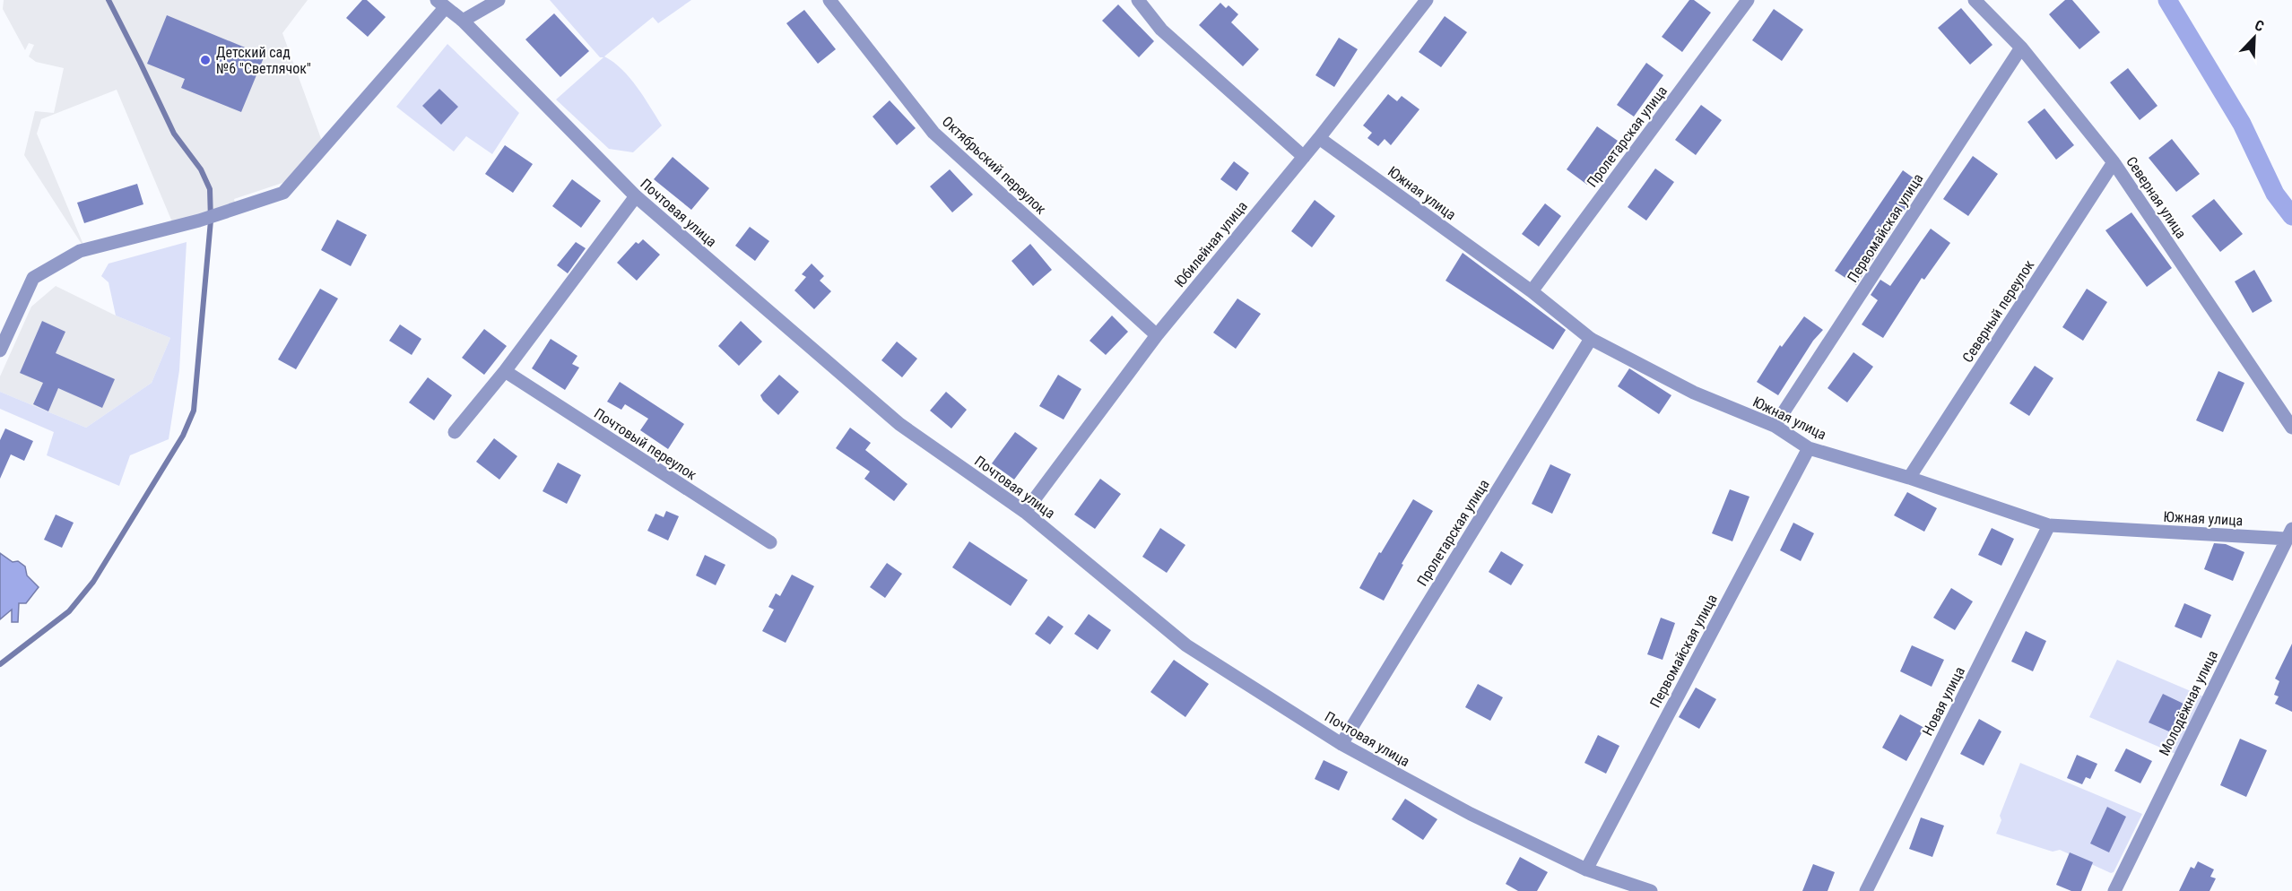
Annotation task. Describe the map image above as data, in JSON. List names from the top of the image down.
{
  "streets": {
    "street": [
      "Пролетарская улица",
      "Октябрьский переулок",
      "Южная улица",
      "Северная улица",
      "Почтовая улица",
      "Первомайская улица",
      "Юбилейная улица",
      "Северный переулок",
      "Почтовый переулок",
      "Новая улица",
      "Молодёжная улица"
    ]
  },
  "crossings": [
    ["Пролетарская улица", "Южная улица"],
    ["Пролетарская улица", "Почтовая улица"],
    ["Октябрьский переулок", "Юбилейная улица"],
    ["Южная улица", "Первомайская улица"],
    ["Южная улица", "Юбилейная улица"],
    ["Южная улица", "Северный переулок"],
    ["Южная улица", "Новая улица"],
    ["Южная улица", "Молодёжная улица"],
    ["Северная улица", "Первомайская улица"],
    ["Северная улица", "Северный переулок"],
    ["Почтовая улица", "Первомайская улица"],
    ["Почтовая улица", "Юбилейная улица"]
  ],
  "places": ["Детский сад №6 \"Светлячок\""],
  "north": "top right"
}
